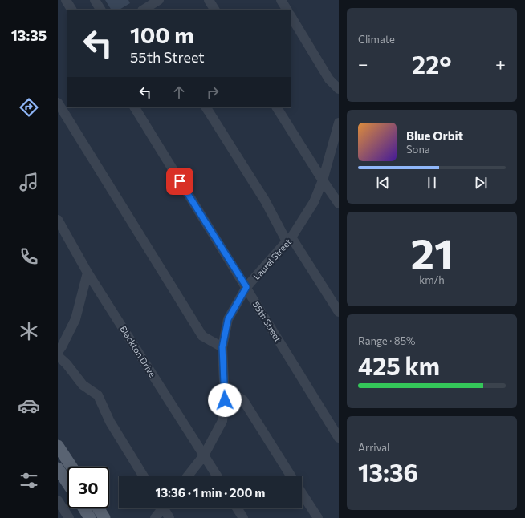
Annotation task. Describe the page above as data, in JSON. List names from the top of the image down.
{
  "streets": {
    "street": ["Laurel Street", "55th Street", "Blackton Drive"]
  },
  "crossings": [
    ["Laurel Street", "55th Street"],
    ["Laurel Street", "Blackton Drive"]
  ],
  "page": {
    "tabs": "13:35",
    "tile": [
      "Climate",
      ["21", "km/h"],
      ["Range · 85%", "425 km"],
      ["Arrival", "13:36"]
    ],
    "turn": ["100 m", "55th Street"],
    "heat": ["−", "22°", "+"],
    "song": ["Blue Orbit", "Sona"],
    "limit": "30",
    "trip": "13:36 · 1 min · 200 m"
  }
}
